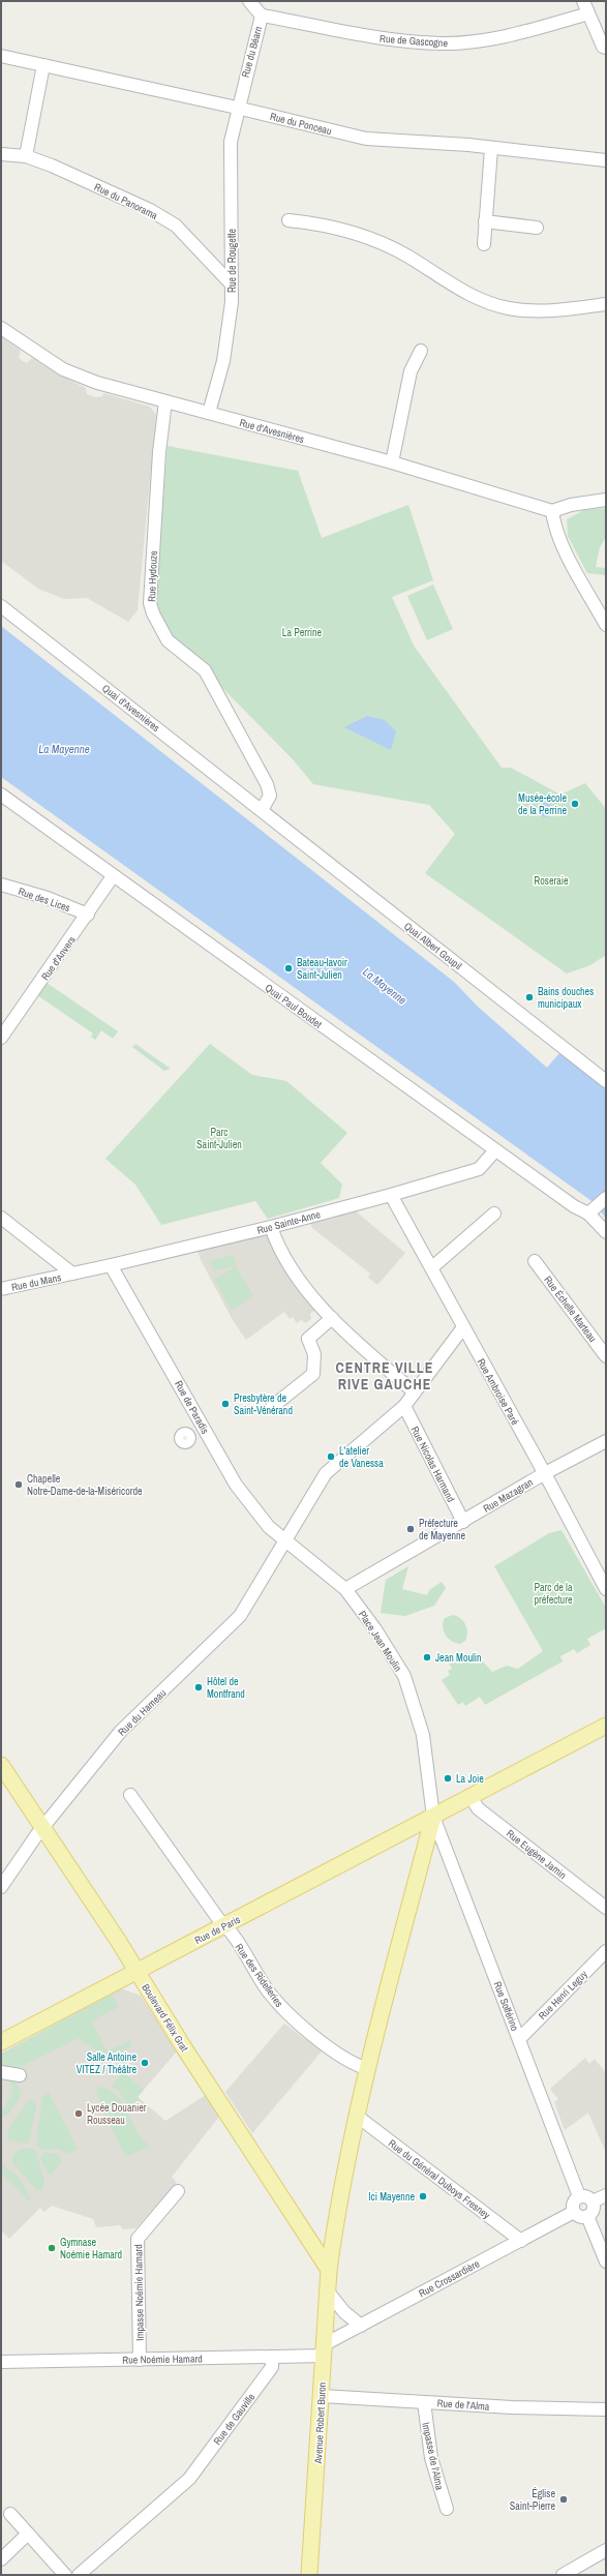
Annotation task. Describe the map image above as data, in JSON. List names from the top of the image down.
{
  "streets": {
    "main road": ["Rue de Paris", "Boulevard Félix Grat", "Avenue Robert Buron"],
    "street": [
      "Rue de Gascogne",
      "Rue du Béarn",
      "Rue du Ponceau",
      "Rue du Panorama",
      "Rue de Rougette",
      "Rue d'Avesnières",
      "Rue Hydouze",
      "Quai d'Avesnières",
      "Rue des Lices",
      "Quai Albert Goupil",
      "Rue d'Anvers",
      "Quai Paul Boudet",
      "Rue Sainte-Anne",
      "Rue du Mans",
      "Rue Échelle Marteau",
      "Rue Ambroise Paré",
      "Rue de Paradis",
      "Rue Nicolas Harmand",
      "Rue Mazagran",
      "Place Jean Moulin",
      "Rue du Hameau",
      "Rue Eugène Jamin",
      "Rue des Ridelleries",
      "Rue Henri Leguy",
      "Rue Solférino",
      "Rue du Général Duboys Fresney",
      "Rue Crossardière",
      "Impasse Noémie Hamard",
      "Rue Noémie Hamard",
      "Rue de l'Alma",
      "Rue de Gauville",
      "Impasse de l'Alma"
    ]
  },
  "crossings": [
    ["Rue de Gascogne", "Rue du Béarn"],
    ["Rue du Béarn", "Rue du Ponceau"],
    ["Rue du Béarn", "Rue de Rougette"],
    ["Rue du Ponceau", "Rue de Rougette"],
    ["Rue du Panorama", "Rue de Rougette"],
    ["Rue de Rougette", "Rue d'Avesnières"],
    ["Rue d'Avesnières", "Rue Hydouze"],
    ["Rue Hydouze", "Quai d'Avesnières"],
    ["Rue Hydouze", "Quai Albert Goupil"],
    ["Quai d'Avesnières", "Quai Albert Goupil"],
    ["Rue des Lices", "Rue d'Anvers"],
    ["Rue d'Anvers", "Quai Paul Boudet"],
    ["Quai Paul Boudet", "Rue Sainte-Anne"],
    ["Rue Sainte-Anne", "Rue du Mans"],
    ["Rue Sainte-Anne", "Rue Ambroise Paré"],
    ["Rue Sainte-Anne", "Rue de Paradis"],
    ["Rue Ambroise Paré", "Rue Mazagran"],
    ["Rue Ambroise Paré", "Rue du Hameau"],
    ["Rue de Paradis", "Rue Mazagran"],
    ["Rue de Paradis", "Place Jean Moulin"],
    ["Rue de Paradis", "Rue du Hameau"],
    ["Rue Nicolas Harmand", "Rue Mazagran"],
    ["Rue Nicolas Harmand", "Rue du Hameau"],
    ["Rue Mazagran", "Place Jean Moulin"],
    ["Place Jean Moulin", "Rue de Paris"],
    ["Place Jean Moulin", "Rue Solférino"],
    ["Place Jean Moulin", "Avenue Robert Buron"],
    ["Rue du Hameau", "Boulevard Félix Grat"],
    ["Rue Eugène Jamin", "Rue de Paris"],
    ["Rue de Paris", "Rue des Ridelleries"],
    ["Rue de Paris", "Rue Solférino"],
    ["Rue de Paris", "Boulevard Félix Grat"],
    ["Rue de Paris", "Avenue Robert Buron"],
    ["Rue des Ridelleries", "Avenue Robert Buron"],
    ["Rue Henri Leguy", "Rue Solférino"],
    ["Rue Solférino", "Rue Crossardière"],
    ["Rue Solférino", "Avenue Robert Buron"],
    ["Boulevard Félix Grat", "Avenue Robert Buron"],
    ["Rue du Général Duboys Fresney", "Rue Crossardière"],
    ["Rue du Général Duboys Fresney", "Avenue Robert Buron"],
    ["Rue Crossardière", "Rue Noémie Hamard"],
    ["Rue Crossardière", "Avenue Robert Buron"],
    ["Impasse Noémie Hamard", "Rue Noémie Hamard"],
    ["Rue Noémie Hamard", "Rue de Gauville"],
    ["Rue Noémie Hamard", "Avenue Robert Buron"],
    ["Rue de l'Alma", "Avenue Robert Buron"],
    ["Rue de l'Alma", "Impasse de l'Alma"]
  ],
  "districts": ["CENTRE VILLE RIVE GAUCHE"],
  "water": ["La Mayenne"],
  "parks": [
    "La Perrine",
    "Roseraie",
    "Parc Saint-Julien",
    "Parc de la préfecture"
  ],
  "places": [
    "Musée-école de la Perrine",
    "Bateau-lavoir Saint-Julien",
    "Bains douches municipaux",
    "Presbytère de Saint-Vénérand",
    "L'atelier de Vanessa",
    "Chapelle Notre-Dame-de-la-Miséricorde",
    "Préfecture de Mayenne",
    "Jean Moulin",
    "Hôtel de Montfrand",
    "La Joie",
    "Salle Antoine VITEZ / Théâtre",
    "Lycée Douanier Rousseau",
    "Ici Mayenne",
    "Gymnase Noémie Hamard",
    "Église Saint-Pierre"
  ]
}
